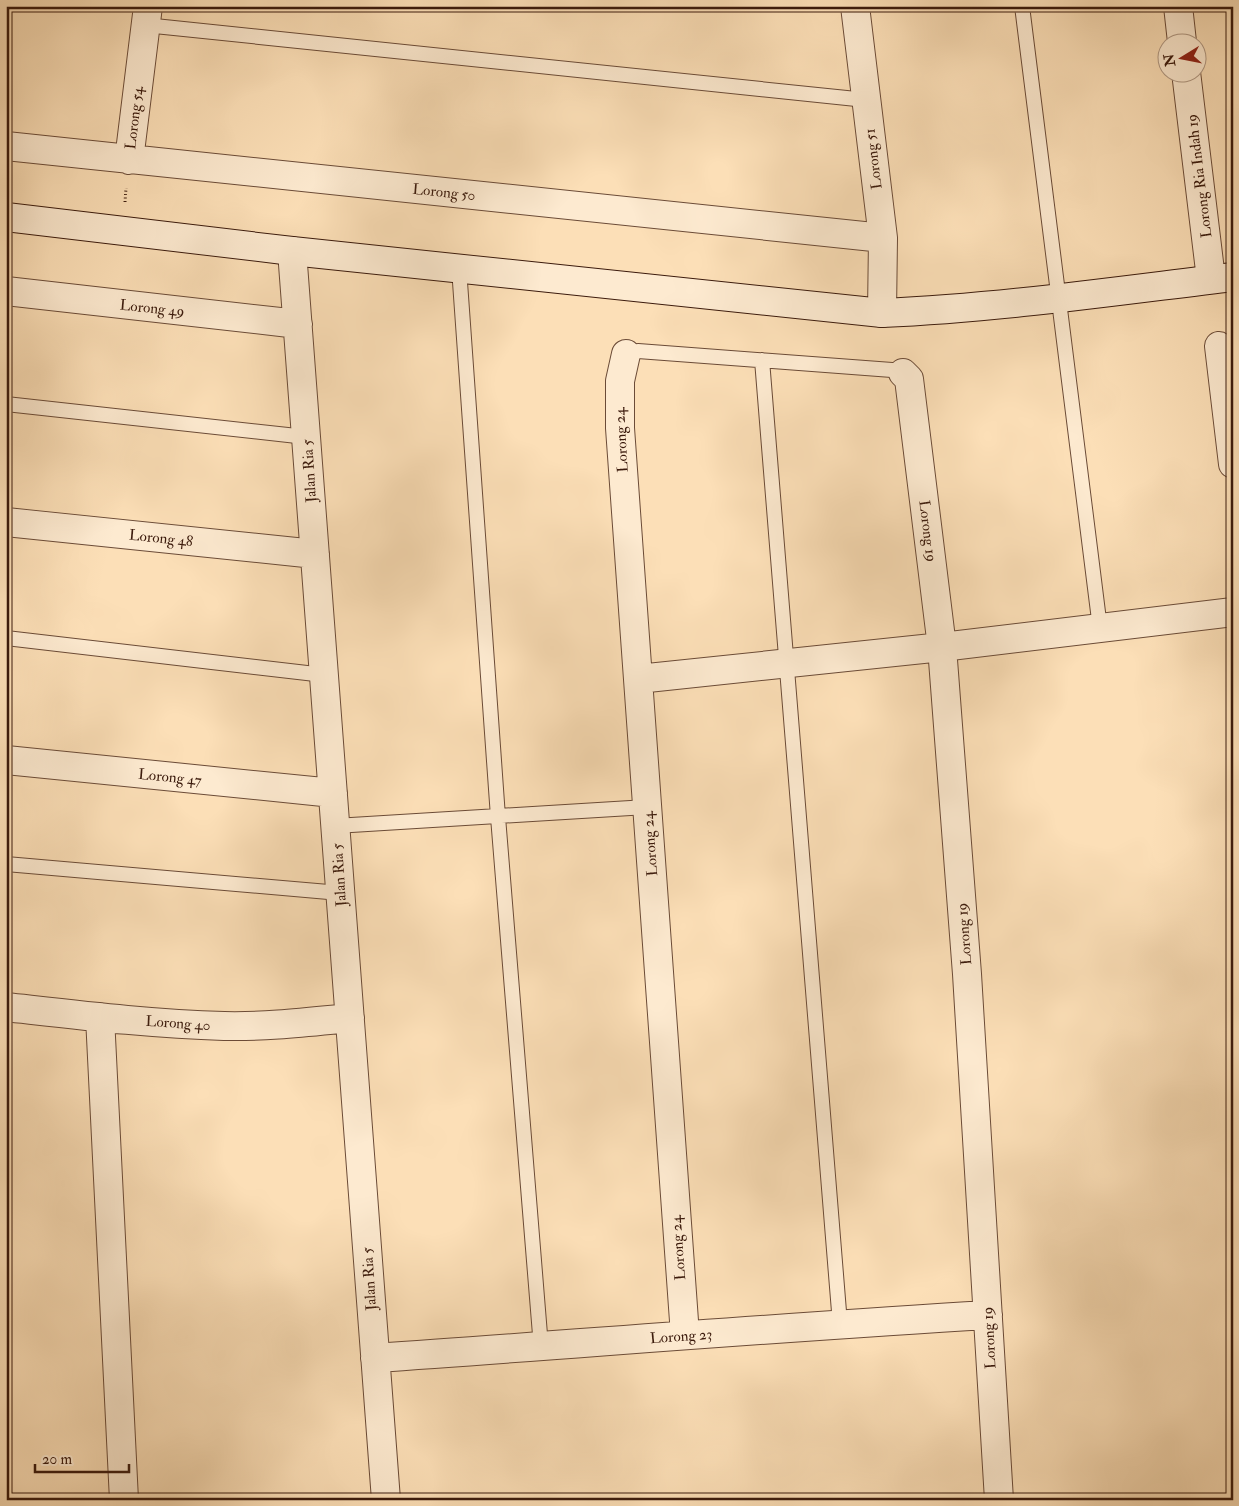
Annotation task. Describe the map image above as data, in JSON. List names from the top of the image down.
{
  "streets": {
    "street": [
      "Lorong 54",
      "Lorong 51",
      "Lorong Ria Indah 19",
      "Lorong 50",
      "Lorong 49",
      "Lorong 24",
      "Jalan Ria 5",
      "Lorong 19",
      "Lorong 48",
      "Lorong 47",
      "Lorong 40",
      "Lorong 23"
    ]
  },
  "crossings": [
    ["Lorong 54", "Lorong 50"],
    ["Lorong 51", "Lorong 50"],
    ["Lorong 49", "Jalan Ria 5"],
    ["Lorong 24", "Lorong 23"],
    ["Jalan Ria 5", "Lorong 48"],
    ["Jalan Ria 5", "Lorong 47"],
    ["Jalan Ria 5", "Lorong 40"],
    ["Jalan Ria 5", "Lorong 23"],
    ["Lorong 19", "Lorong 23"]
  ],
  "scale_bar": "20 m",
  "north": "left"
}
